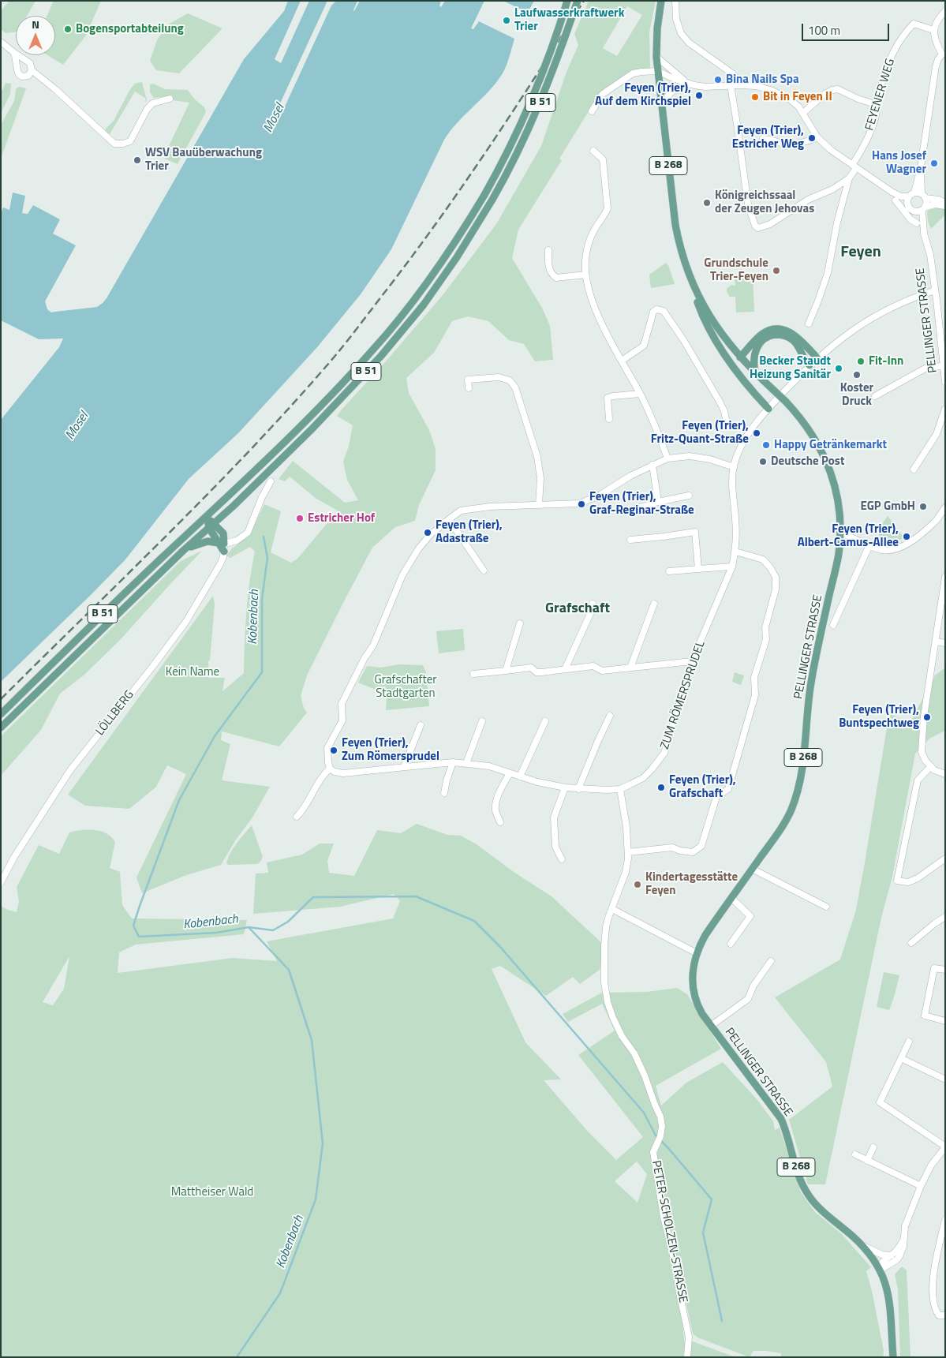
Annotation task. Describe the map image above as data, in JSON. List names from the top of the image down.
{
  "streets": {
    "main road": ["B 51", "B 268", "PELLINGER STRASSE"],
    "street": [
      "FEYENER WEG",
      "ZUM RÖMERSPRUDEL",
      "LÖLLBERG",
      "PETER-SCHOLZEN-STRASSE"
    ]
  },
  "crossings": [
    ["FEYENER WEG", "PELLINGER STRASSE"],
    ["B 268", "PELLINGER STRASSE"],
    ["PELLINGER STRASSE", "ZUM RÖMERSPRUDEL"],
    ["ZUM RÖMERSPRUDEL", "PETER-SCHOLZEN-STRASSE"]
  ],
  "districts": ["Feyen", "Grafschaft"],
  "water": ["Mosel", "Kobenbach"],
  "parks": ["Kein Name", "Grafschafter Stadtgarten", "Mattheiser Wald"],
  "places": [
    "Laufwasserkraftwerk Trier",
    "Bogensportabteilung",
    "Bina Nails Spa",
    "Feyen (Trier), Auf dem Kirchspiel",
    "Bit in Feyen II",
    "Feyen (Trier), Estricher Weg",
    "WSV Bauüberwachung Trier",
    "Hans Josef Wagner",
    "Königreichssaal der Zeugen Jehovas",
    "Grundschule Trier-Feyen",
    "Fit-Inn",
    "Becker Staudt Heizung Sanitär",
    "Koster Druck",
    "Feyen (Trier), Fritz-Quant-Straße",
    "Happy Getränkemarkt",
    "Deutsche Post",
    "Feyen (Trier), Graf-Reginar-Straße",
    "EGP GmbH",
    "Estricher Hof",
    "Feyen (Trier), Adastraße",
    "Feyen (Trier), Albert-Camus-Allee",
    "Feyen (Trier), Buntspechtweg",
    "Feyen (Trier), Zum Römersprudel",
    "Feyen (Trier), Grafschaft",
    "Kindertagesstätte Feyen"
  ],
  "scale_bar": "100 m",
  "north": "top"
}
